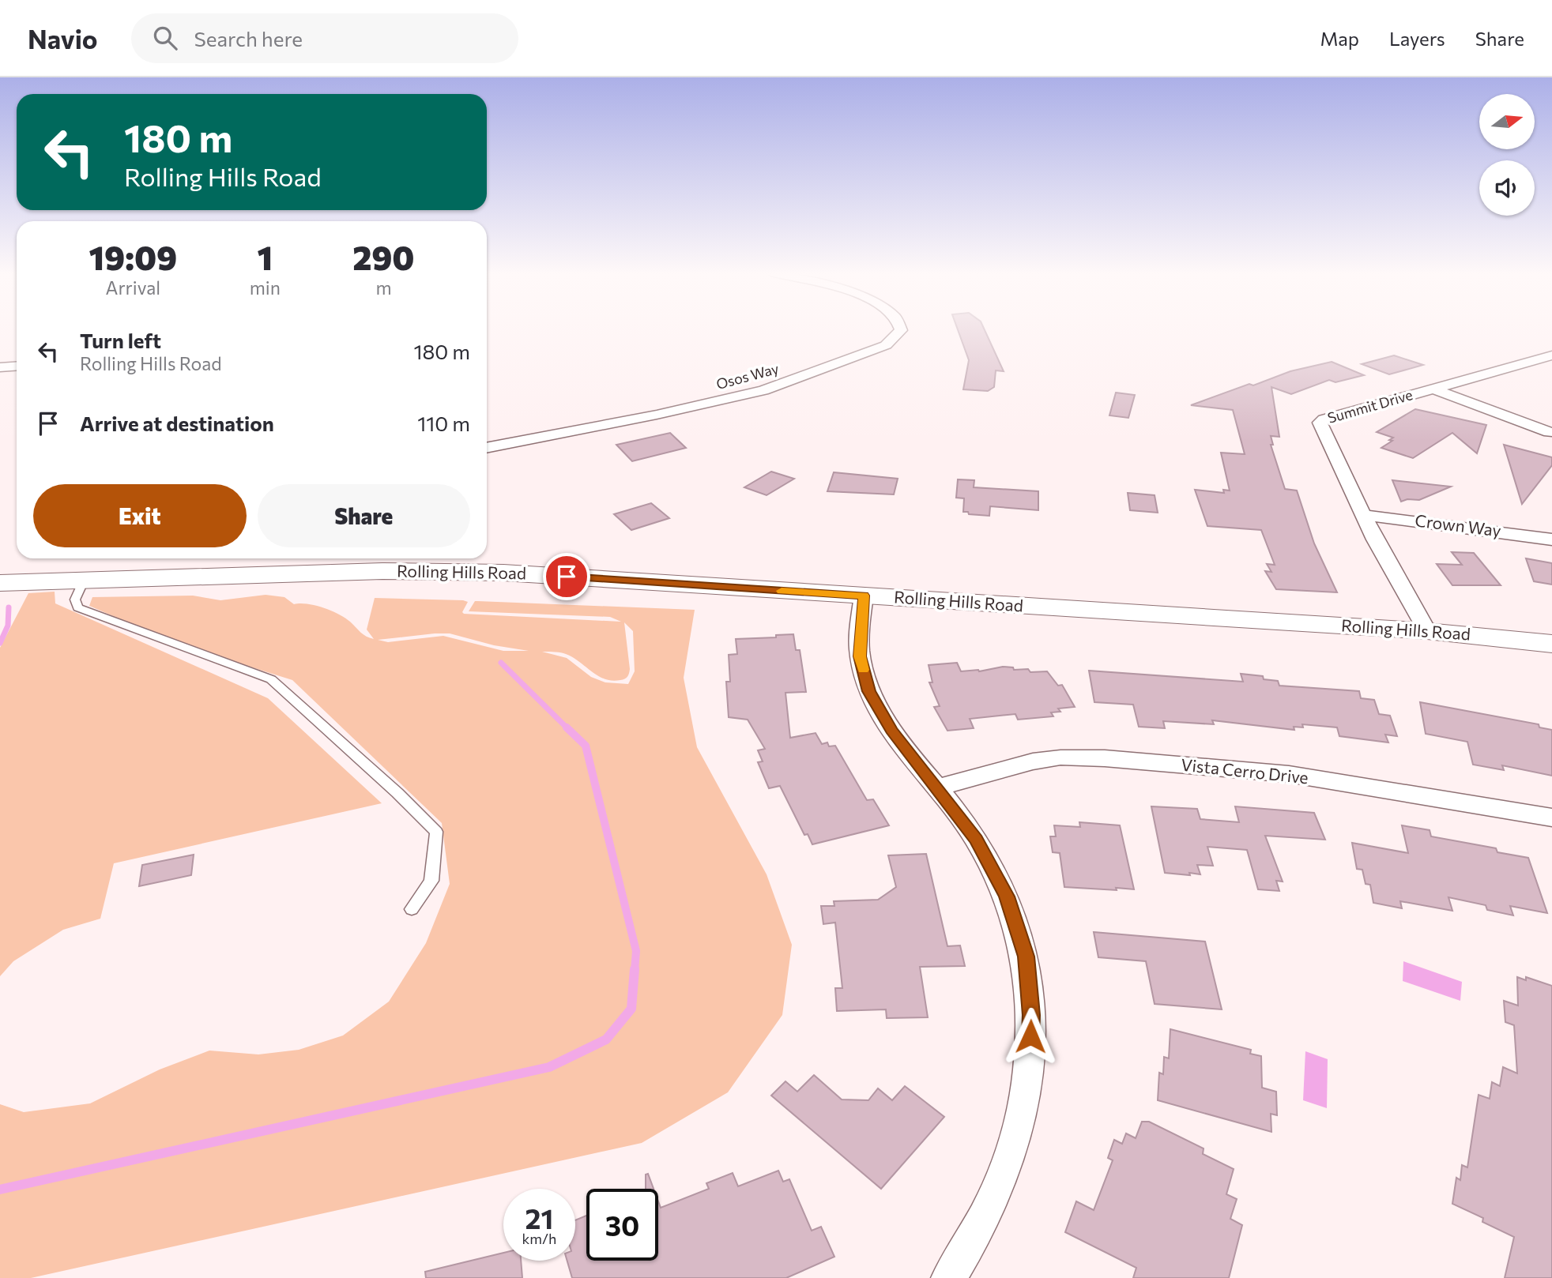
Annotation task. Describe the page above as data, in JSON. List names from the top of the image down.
{
  "streets": {
    "street": [
      "Osos Way",
      "Summit Drive",
      "Crown Way",
      "Rolling Hills Road",
      "Vista Cerro Drive"
    ]
  },
  "crossings": [
    ["Summit Drive", "Crown Way"],
    ["Summit Drive", "Rolling Hills Road"]
  ],
  "north": "right",
  "page": {
    "header": "Navio",
    "search": "Search here",
    "nav": ["Map", "Layers", "Share"],
    "turn": ["180 m", "Rolling Hills Road"],
    "eta": [
      "19:09",
      "Arrival",
      "1",
      "min",
      "290",
      "m"
    ],
    "list": [
      {
        "name": "Turn left",
        "note": "Rolling Hills Road",
        "value": "180 m"
      },
      {
        "name": "Arrive at destination",
        "value": "110 m"
      }
    ],
    "buttons": ["Exit", "Share"],
    "speed": "21 km/h",
    "limit": "30"
  }
}
